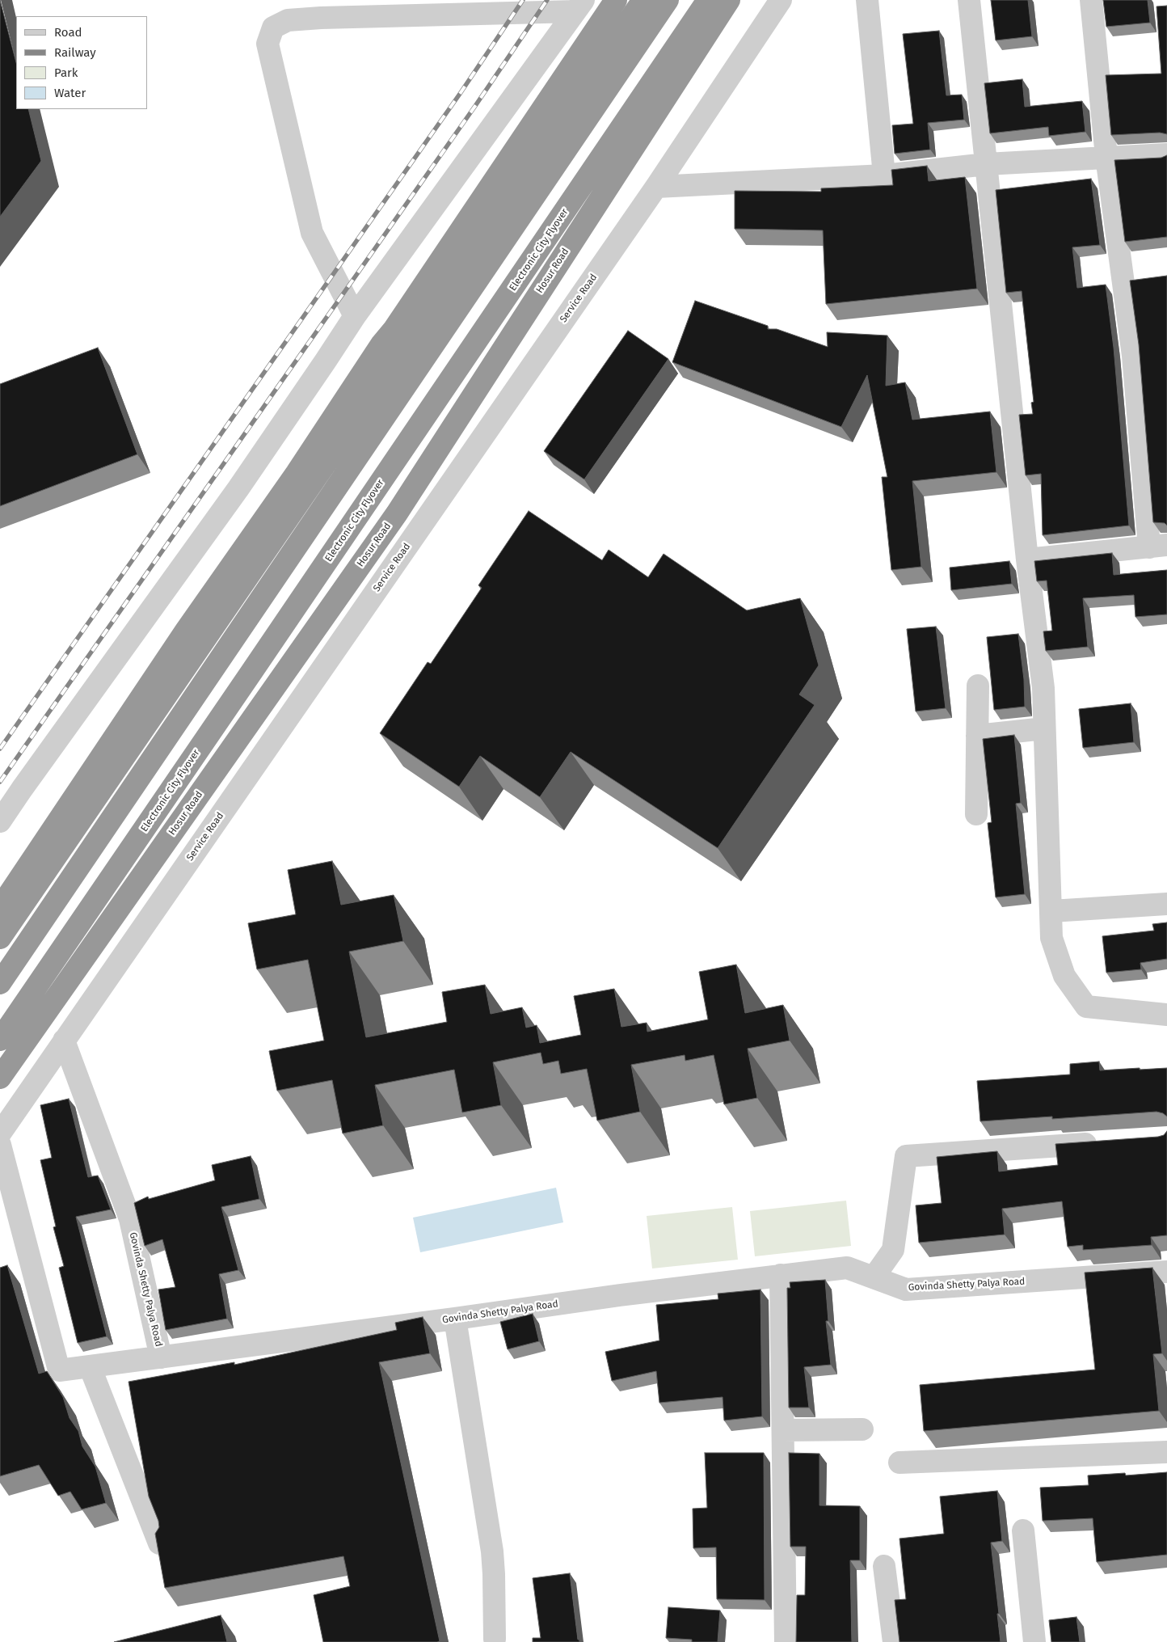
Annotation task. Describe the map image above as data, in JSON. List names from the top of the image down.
{
  "streets": {
    "highway": ["Electronic City Flyover", "Hosur Road"],
    "street": ["Service Road", "Govinda Shetty Palya Road"]
  },
  "crossings": [
    ["Service Road", "Govinda Shetty Palya Road"]
  ],
  "legend": [
    "Road",
    "Railway",
    "Park",
    "Water"
  ]
}
